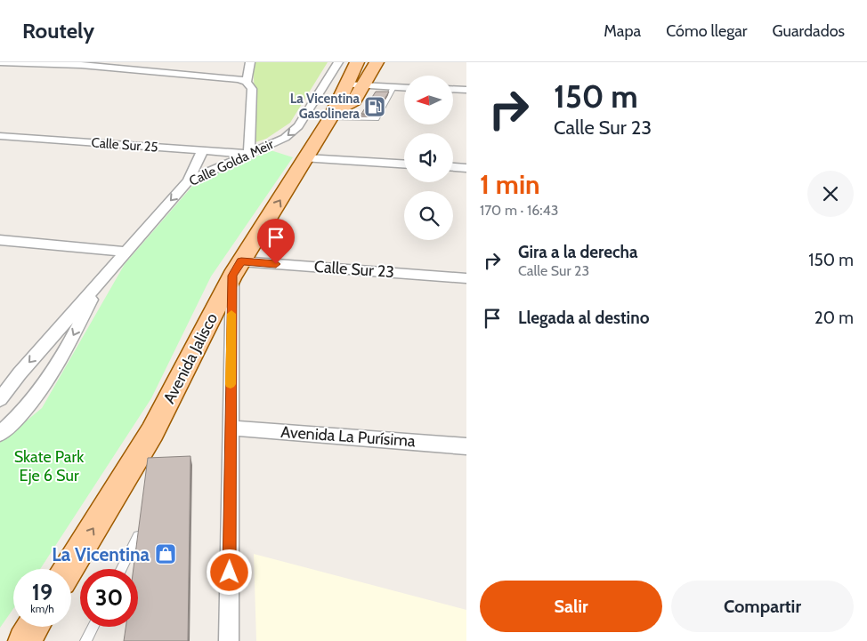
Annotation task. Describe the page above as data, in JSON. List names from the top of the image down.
{
  "streets": {
    "main road": ["Avenida Jalisco"],
    "street": [
      "Calle Sur 25",
      "Calle Golda Meir",
      "Calle Sur 23",
      "Avenida La Purísima"
    ]
  },
  "crossings": [
    ["Calle Sur 25", "Calle Golda Meir"],
    ["Calle Sur 23", "Avenida Jalisco"]
  ],
  "one_way": ["Calle Golda Meir", "Avenida Jalisco"],
  "parks": ["Skate Park Eje 6 Sur"],
  "places": {
    "fuel station": ["La Vicentina Gasolinera"],
    "shop": ["La Vicentina"]
  },
  "north": "left",
  "page": {
    "header": "Routely",
    "nav": ["Mapa", "Cómo llegar", "Guardados"],
    "turn": ["150 m", "Calle Sur 23"],
    "heading": ["1 min", "170 m · 16:43"],
    "list": [
      {
        "name": "Gira a la derecha",
        "note": "Calle Sur 23",
        "value": "150 m"
      },
      {
        "name": "Llegada al destino",
        "value": "20 m"
      }
    ],
    "speed": "19 km/h",
    "limit": "30",
    "buttons": ["Salir", "Compartir"]
  }
}
